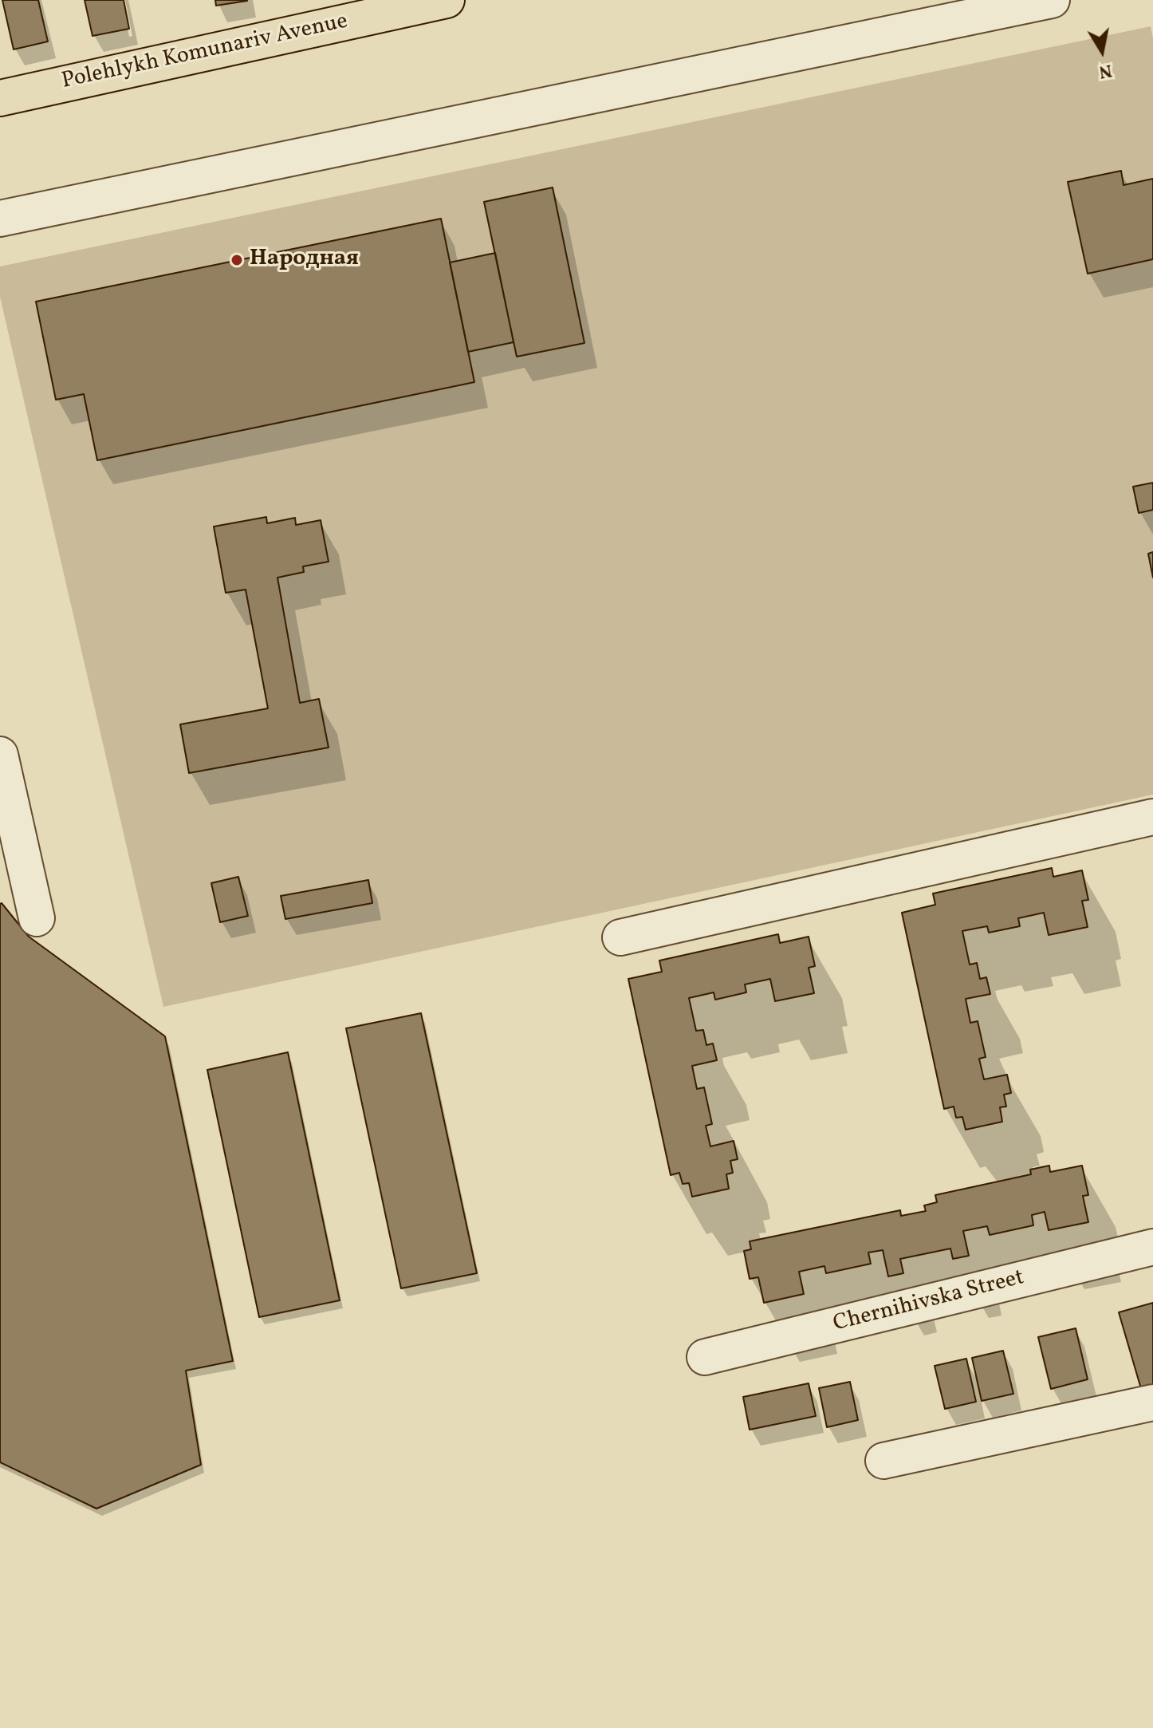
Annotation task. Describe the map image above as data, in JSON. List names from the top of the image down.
{
  "streets": {
    "main road": ["Polehlykh Komunariv Avenue"],
    "street": ["Chernihivska Street"]
  },
  "places": ["Народная"],
  "north": "bottom"
}
